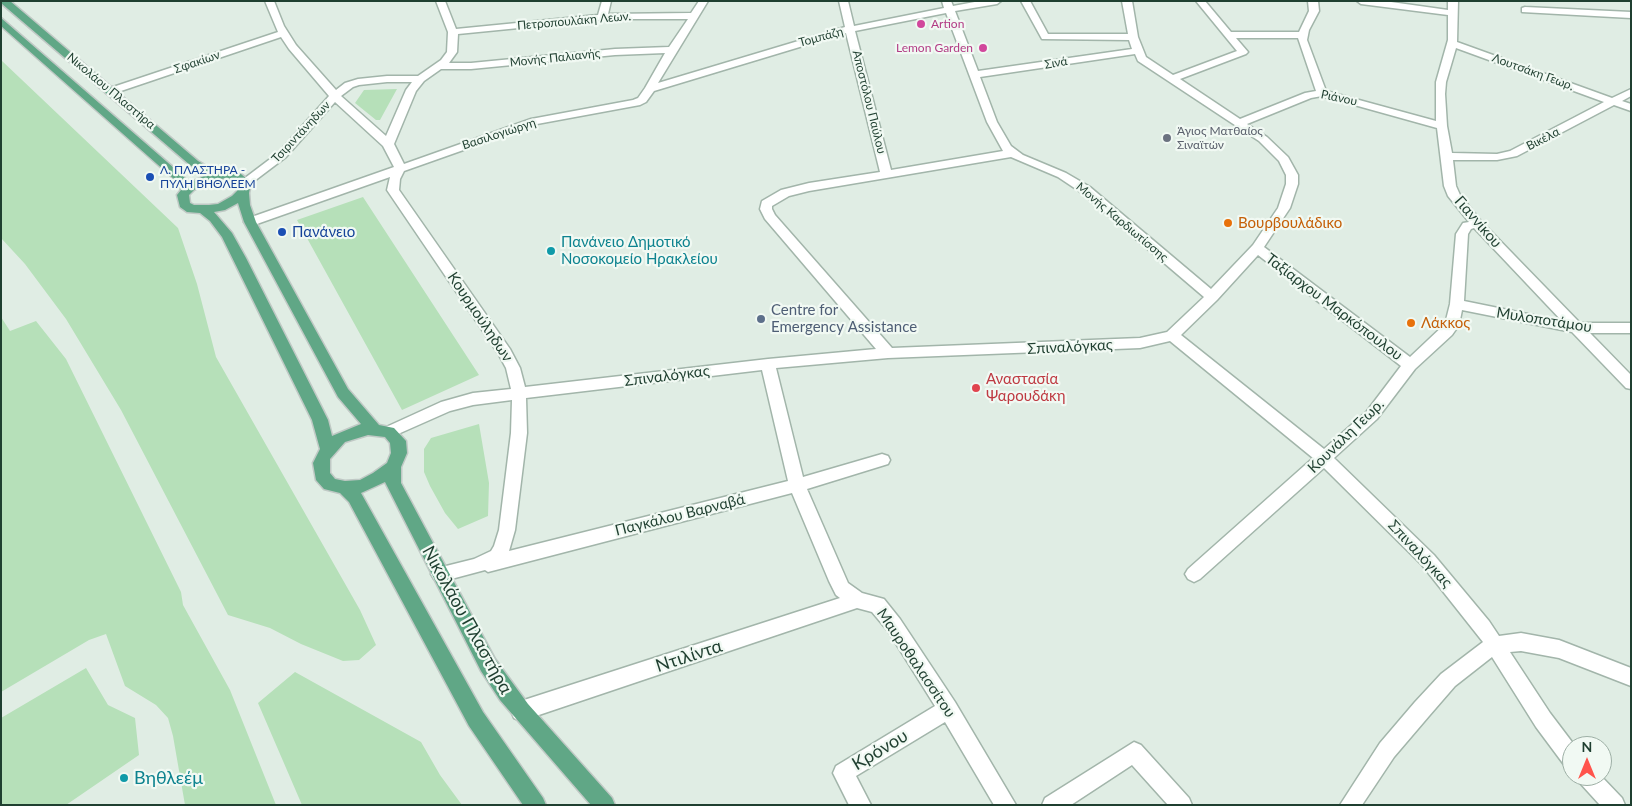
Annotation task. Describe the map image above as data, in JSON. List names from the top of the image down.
{
  "streets": {
    "main road": ["Νικολάου Πλαστήρα"],
    "street": [
      "Πετροπουλάκη Λεων.",
      "Τομπάζη",
      "Μονής Παλιανής",
      "Σφακίων",
      "Σινά",
      "Λουτσάκη Γεωρ.",
      "Ριάνου",
      "Αποστόλου Παύλου",
      "Τσιριντάνηδων",
      "Βασιλογιώργη",
      "Βικέλα",
      "Μονής Καρδιωτίσσης",
      "Γιαννίκου",
      "Ταξίαρχου Μαρκόπουλου",
      "Κουρμούληδων",
      "Μυλοποτάμου",
      "Σπιναλόγκας",
      "Κουνάλη Γεωρ.",
      "Παγκάλου Βαρναβά",
      "Ντιλίντα",
      "Μαυροθαλασσίτου",
      "Κρόνου"
    ]
  },
  "crossings": [
    ["Πετροπουλάκη Λεων.", "Βασιλογιώργη"],
    ["Τομπάζη", "Αποστόλου Παύλου"],
    ["Τομπάζη", "Βασιλογιώργη"],
    ["Μονής Παλιανής", "Βασιλογιώργη"],
    ["Σφακίων", "Νικολάου Πλαστήρα"],
    ["Σφακίων", "Τσιριντάνηδων"],
    ["Σινά", "Ταξίαρχου Μαρκόπουλου"],
    ["Λουτσάκη Γεωρ.", "Βικέλα"],
    ["Λουτσάκη Γεωρ.", "Γιαννίκου"],
    ["Νικολάου Πλαστήρα", "Τσιριντάνηδων"],
    ["Νικολάου Πλαστήρα", "Κουρμούληδων"],
    ["Νικολάου Πλαστήρα", "Σπιναλόγκας"],
    ["Νικολάου Πλαστήρα", "Ντιλίντα"],
    ["Ριάνου", "Γιαννίκου"],
    ["Ριάνου", "Ταξίαρχου Μαρκόπουλου"],
    ["Βασιλογιώργη", "Κουρμούληδων"],
    ["Βικέλα", "Γιαννίκου"],
    ["Μονής Καρδιωτίσσης", "Ταξίαρχου Μαρκόπουλου"],
    ["Γιαννίκου", "Μυλοποτάμου"],
    ["Γιαννίκου", "Κουνάλη Γεωρ."],
    ["Ταξίαρχου Μαρκόπουλου", "Σπιναλόγκας"],
    ["Ταξίαρχου Μαρκόπουλου", "Κουνάλη Γεωρ."],
    ["Κουρμούληδων", "Σπιναλόγκας"],
    ["Κουρμούληδων", "Παγκάλου Βαρναβά"],
    ["Μυλοποτάμου", "Κουνάλη Γεωρ."],
    ["Σπιναλόγκας", "Κουνάλη Γεωρ."],
    ["Σπιναλόγκας", "Μαυροθαλασσίτου"],
    ["Παγκάλου Βαρναβά", "Μαυροθαλασσίτου"],
    ["Ντιλίντα", "Μαυροθαλασσίτου"],
    ["Μαυροθαλασσίτου", "Κρόνου"]
  ],
  "places": [
    "Artion",
    "Lemon Garden",
    "Άγιος Ματθαίος Σιναϊτών",
    "Λ. ΠΛΑΣΤΗΡΑ - ΠΥΛΗ ΒΗΘΛΕΕΜ",
    "Βουρβουλάδικο",
    "Πανάνειο",
    "Πανάνειο Δημοτικό Νοσοκομείο Ηρακλείου",
    "Centre for Emergency Assistance",
    "Λάκκος",
    "Αναστασία Ψαρουδάκη",
    "Βηθλεέμ"
  ],
  "north": "top"
}
